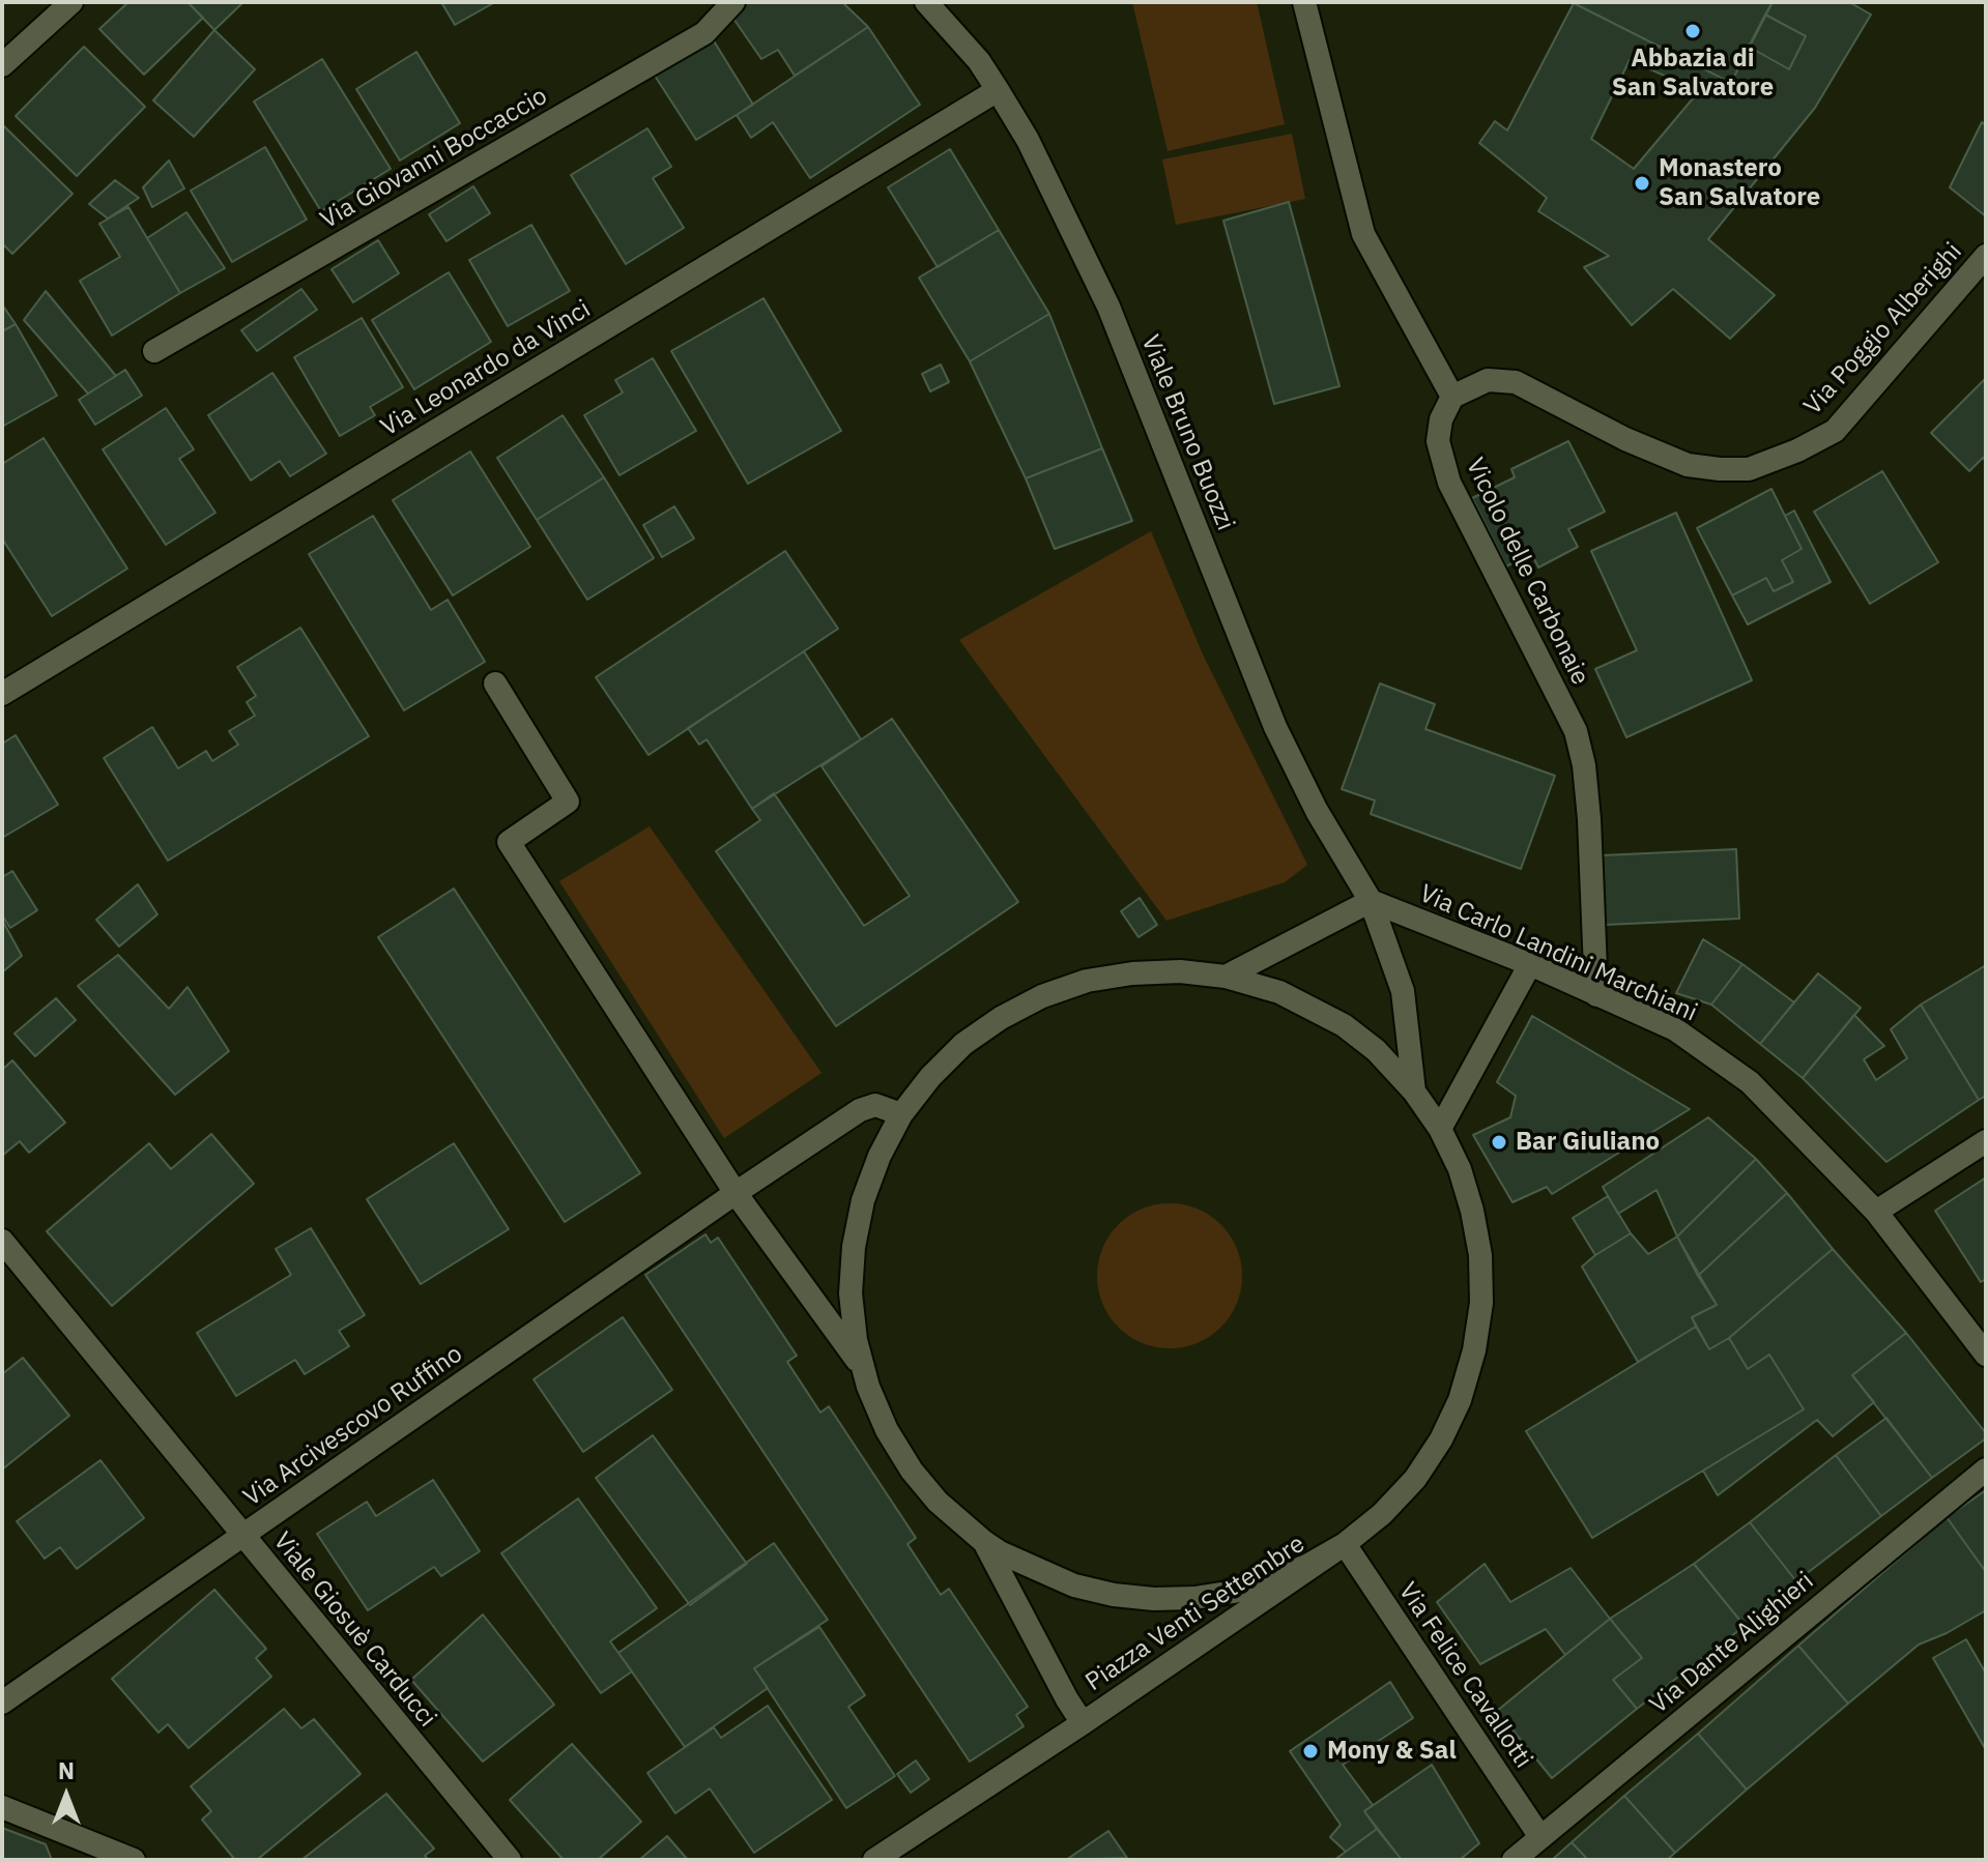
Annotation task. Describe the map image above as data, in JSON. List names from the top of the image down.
{
  "streets": {
    "street": [
      "Via Giovanni Boccaccio",
      "Via Poggio Alberighi",
      "Via Leonardo da Vinci",
      "Viale Bruno Buozzi",
      "Vicolo delle Carbonaie",
      "Via Carlo Landini Marchiani",
      "Via Arcivescovo Ruffino",
      "Piazza Venti Settembre",
      "Viale Giosuè Carducci",
      "Via Dante Alighieri",
      "Via Felice Cavallotti"
    ]
  },
  "crossings": [
    ["Via Poggio Alberighi", "Vicolo delle Carbonaie"],
    ["Via Leonardo da Vinci", "Viale Bruno Buozzi"],
    ["Viale Bruno Buozzi", "Via Carlo Landini Marchiani"],
    ["Viale Bruno Buozzi", "Piazza Venti Settembre"],
    ["Vicolo delle Carbonaie", "Via Carlo Landini Marchiani"],
    ["Via Carlo Landini Marchiani", "Piazza Venti Settembre"],
    ["Via Arcivescovo Ruffino", "Piazza Venti Settembre"],
    ["Via Arcivescovo Ruffino", "Viale Giosuè Carducci"],
    ["Piazza Venti Settembre", "Via Felice Cavallotti"],
    ["Via Dante Alighieri", "Via Felice Cavallotti"]
  ],
  "places": [
    "Abbazia di San Salvatore",
    "Monastero San Salvatore",
    "Bar Giuliano",
    "Mony & Sal"
  ],
  "north": "top"
}
